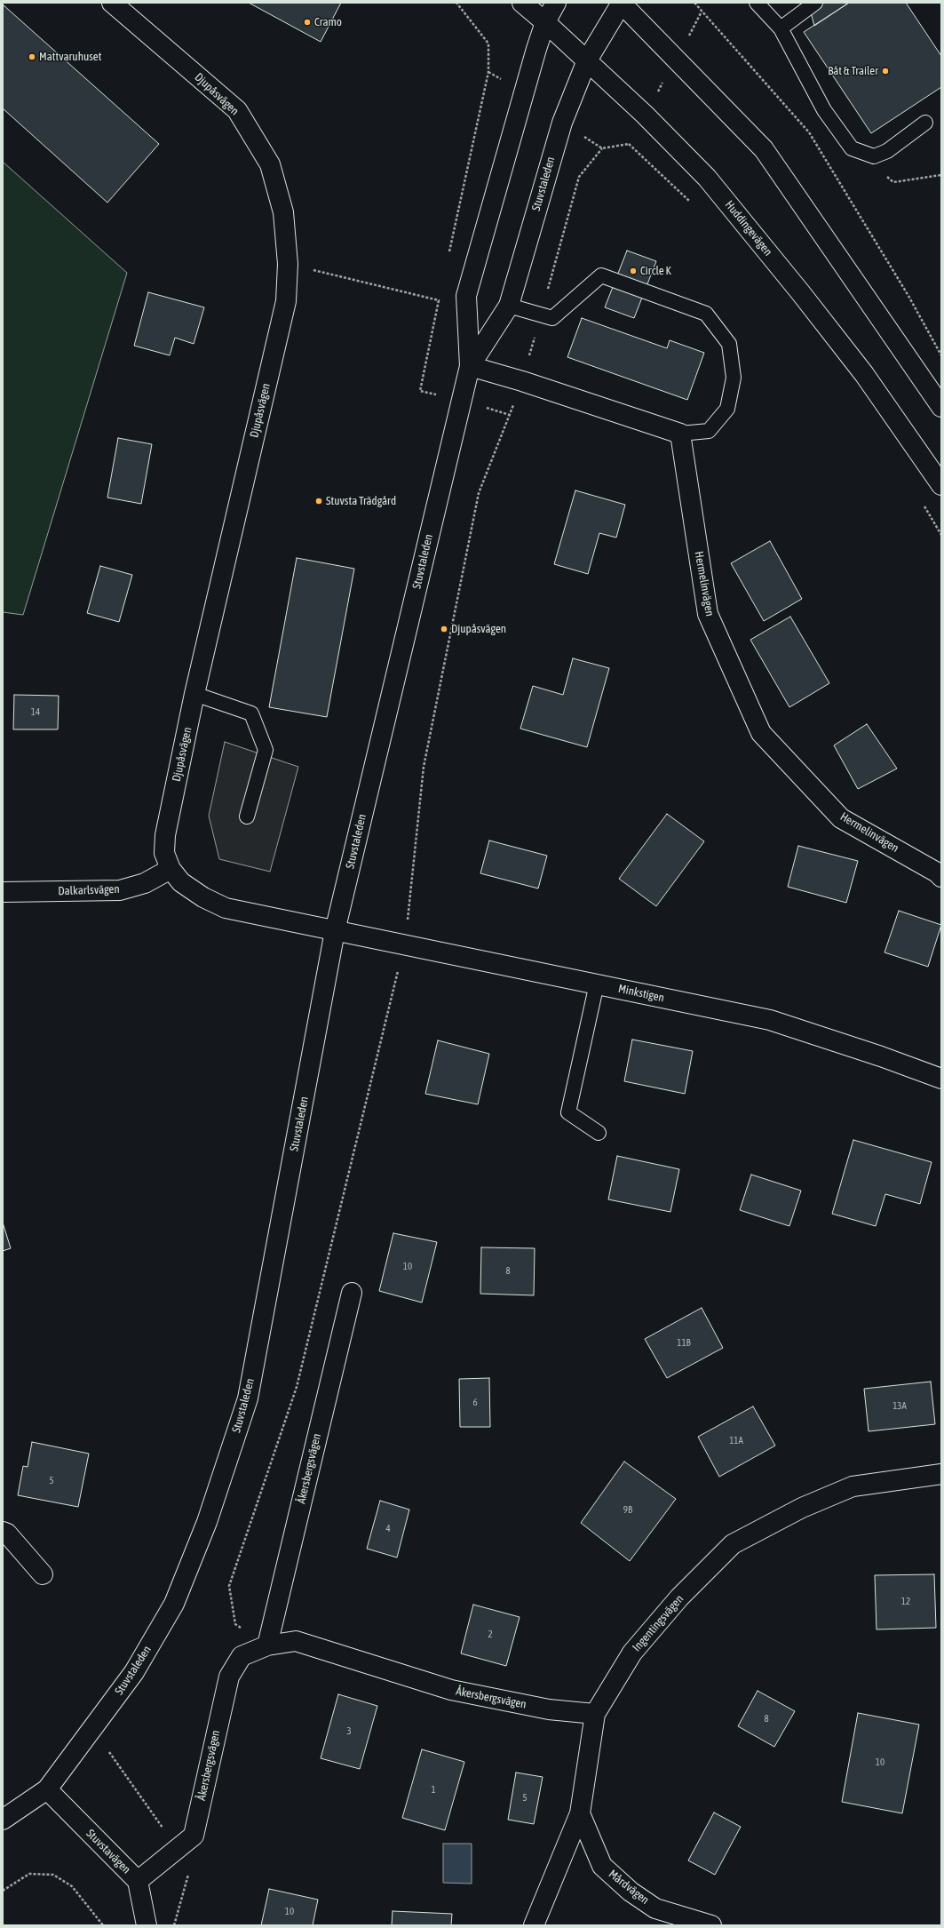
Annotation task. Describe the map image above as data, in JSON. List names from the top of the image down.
{
  "streets": {
    "street": [
      "Djupåsvägen",
      "Stuvstaleden",
      "Huddingevägen",
      "Hermelinvägen",
      "Dalkarlsvägen",
      "Minkstigen",
      "Åkersbergsvägen",
      "Ingentingsvägen",
      "Stuvstavägen",
      "Mårdvägen"
    ]
  },
  "crossings": [
    ["Djupåsvägen", "Stuvstaleden"],
    ["Djupåsvägen", "Dalkarlsvägen"],
    ["Djupåsvägen", "Minkstigen"],
    ["Stuvstaleden", "Huddingevägen"],
    ["Stuvstaleden", "Minkstigen"],
    ["Stuvstaleden", "Stuvstavägen"],
    ["Åkersbergsvägen", "Ingentingsvägen"],
    ["Åkersbergsvägen", "Stuvstavägen"],
    ["Ingentingsvägen", "Mårdvägen"]
  ],
  "places": [
    "Cramo",
    "Mattvaruhuset",
    "Båt & Trailer",
    "Circle K",
    "Stuvsta Trädgård",
    "Djupåsvägen"
  ],
  "house_numbers": [
    "14",
    "10",
    "8",
    "11B",
    "6",
    "13A",
    "11A",
    "5",
    "9B",
    "4",
    "12",
    "2",
    "8",
    "3",
    "10",
    "1",
    "5",
    "10"
  ]
}
